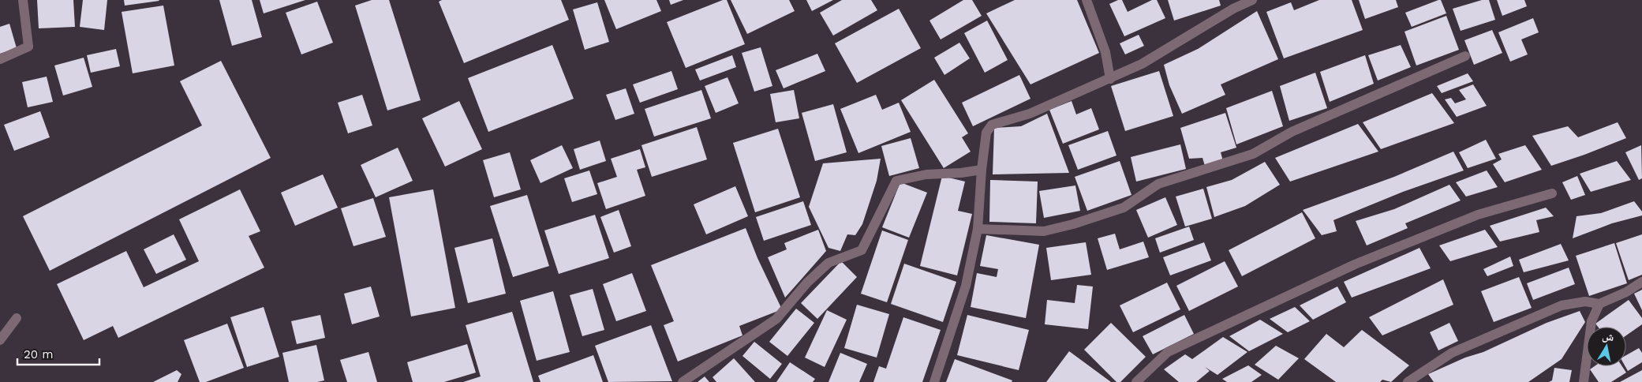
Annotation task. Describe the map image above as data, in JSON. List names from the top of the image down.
{
  "scale_bar": "20 m",
  "north": "top"
}
